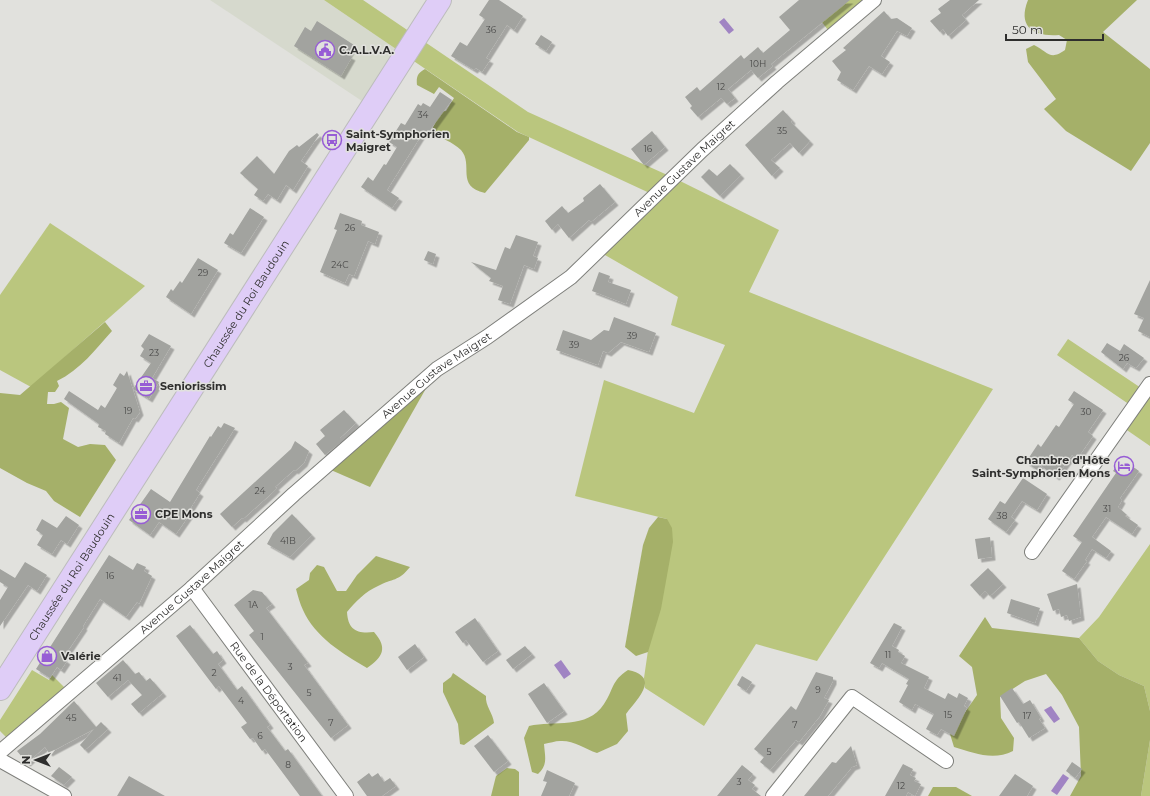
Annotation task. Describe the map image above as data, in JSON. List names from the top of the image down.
{
  "streets": {
    "main road": ["Chaussée du Roi Baudouin"],
    "street": ["Avenue Gustave Maigret", "Rue de la Déportation"]
  },
  "crossings": [
    ["Avenue Gustave Maigret", "Rue de la Déportation"]
  ],
  "places": {
    "public building": ["C.A.L.V.A."],
    "bus stop": ["Saint-Symphorien Maigret"],
    "office": ["Seniorissim", "CPE Mons"],
    "hotel": ["Chambre d'Hôte Saint-Symphorien Mons"],
    "shop": ["Valérie"]
  },
  "house_numbers": [
    "36",
    "10H",
    "12",
    "34",
    "35",
    "16",
    "26",
    "24C",
    "29",
    "39",
    "39",
    "23",
    "26",
    "19",
    "30",
    "24",
    "31",
    "38",
    "41B",
    "16",
    "1A",
    "1",
    "11",
    "3",
    "2",
    "41",
    "9",
    "5",
    "4",
    "15",
    "17",
    "45",
    "7",
    "7",
    "6",
    "5",
    "8",
    "3",
    "12"
  ],
  "scale_bar": "50 m",
  "north": "left"
}
